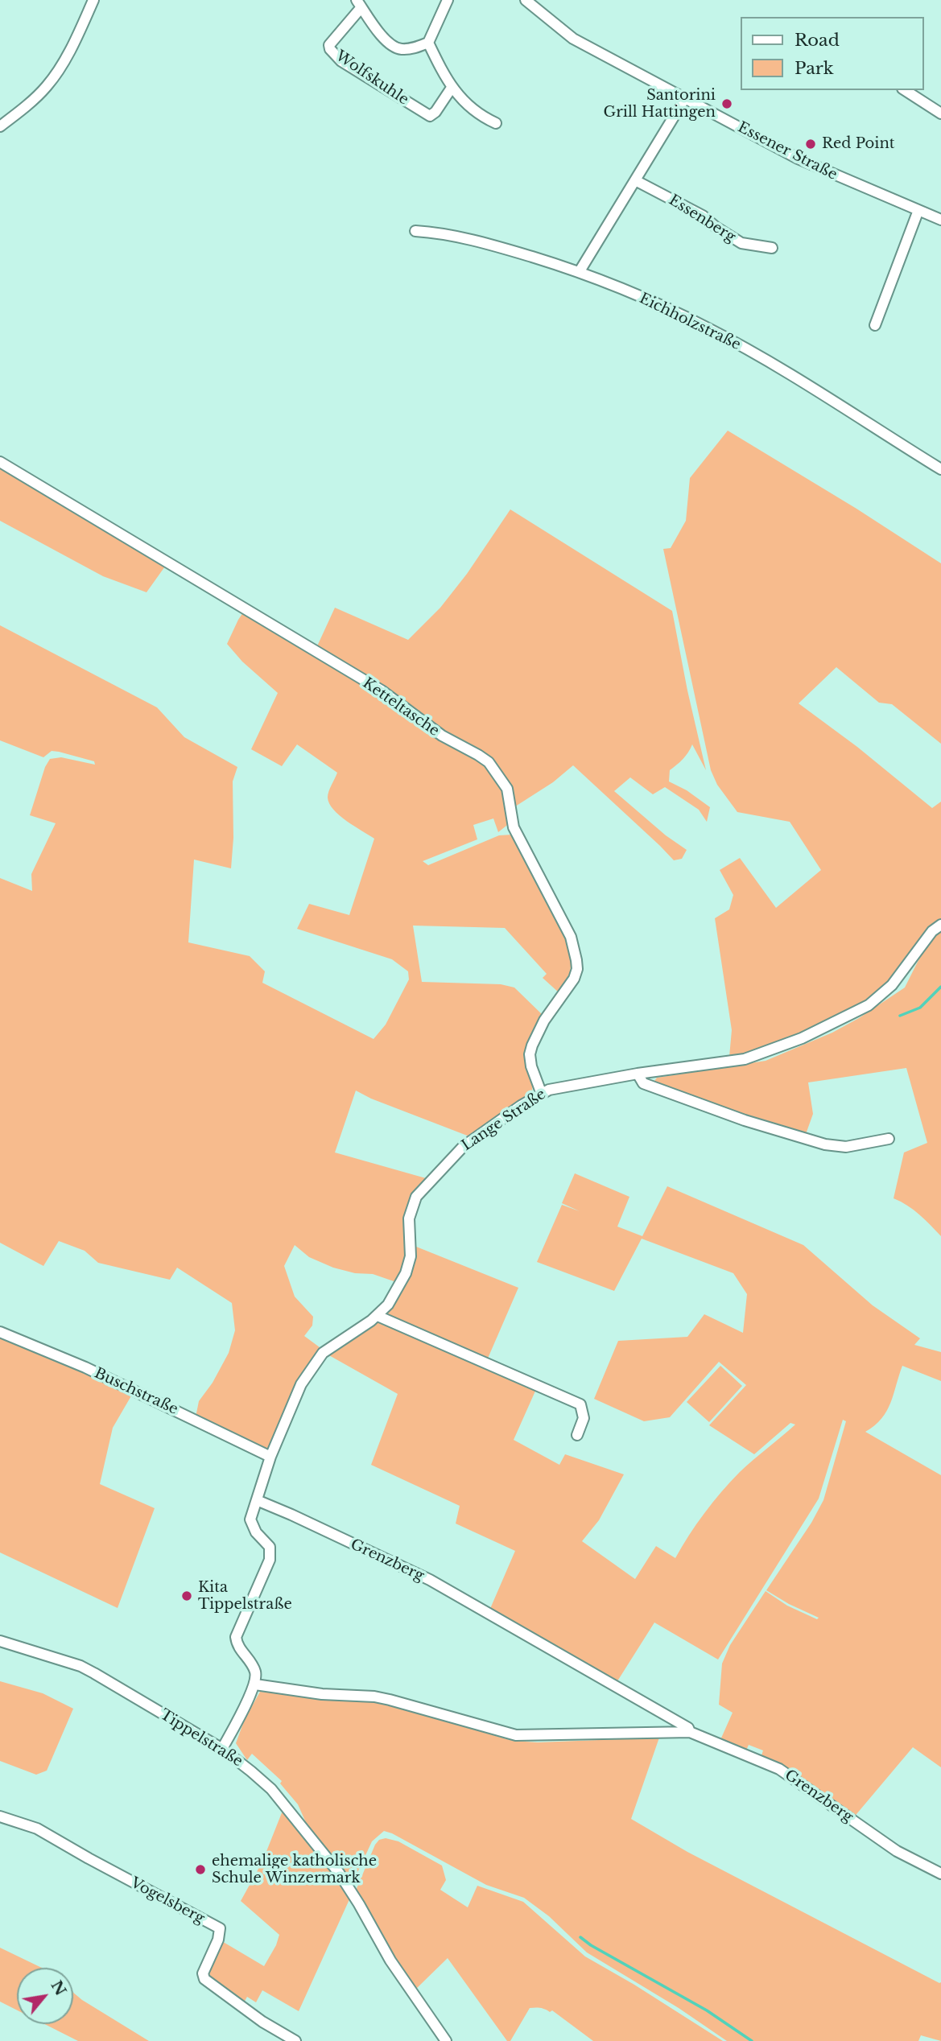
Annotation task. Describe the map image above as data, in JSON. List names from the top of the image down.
{
  "streets": {
    "street": [
      "Wolfskuhle",
      "Essener Straße",
      "Essenberg",
      "Eichholzstraße",
      "Ketteltasche",
      "Lange Straße",
      "Buschstraße",
      "Grenzberg",
      "Tippelstraße",
      "Vogelsberg"
    ]
  },
  "crossings": [
    ["Ketteltasche", "Lange Straße"],
    ["Lange Straße", "Buschstraße"],
    ["Lange Straße", "Grenzberg"]
  ],
  "places": [
    "Santorini Grill Hattingen",
    "Red Point",
    "Kita Tippelstraße",
    "ehemalige katholische Schule Winzermark"
  ],
  "legend": ["Road", "Park"],
  "north": "top right"
}
